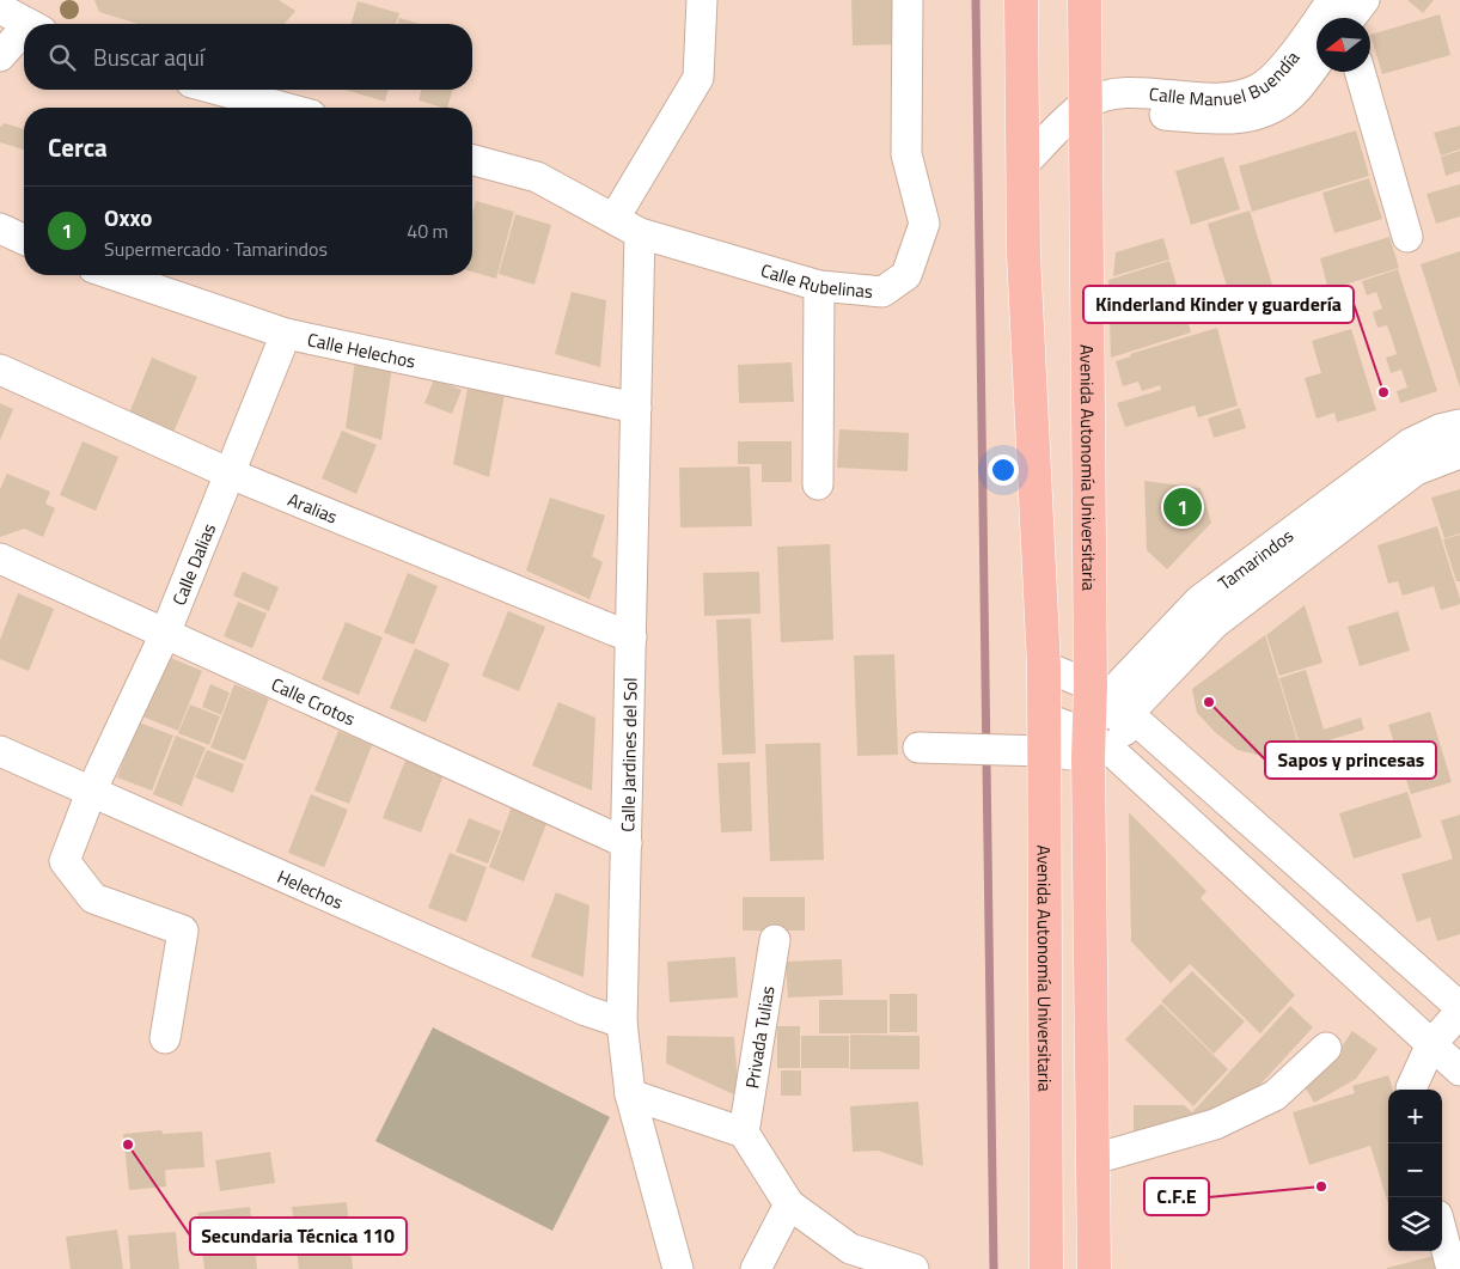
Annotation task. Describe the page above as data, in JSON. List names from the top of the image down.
{
  "streets": {
    "main road": ["Avenida Autonomía Universitaria"],
    "street": [
      "Calle Manuel Buendía",
      "Calle Rubelinas",
      "Calle Helechos",
      "Aralias",
      "Tamarindos",
      "Calle Dalias",
      "Calle Crotos",
      "Calle Jardines del Sol",
      "Helechos",
      "Privada Tulias"
    ]
  },
  "crossings": [
    ["Calle Manuel Buendía", "Avenida Autonomía Universitaria"],
    ["Calle Rubelinas", "Calle Jardines del Sol"],
    ["Calle Helechos", "Calle Dalias"],
    ["Calle Helechos", "Calle Jardines del Sol"],
    ["Avenida Autonomía Universitaria", "Tamarindos"],
    ["Aralias", "Calle Dalias"],
    ["Aralias", "Calle Jardines del Sol"],
    ["Calle Dalias", "Calle Crotos"],
    ["Calle Dalias", "Helechos"],
    ["Calle Crotos", "Calle Jardines del Sol"],
    ["Calle Jardines del Sol", "Helechos"]
  ],
  "places": [
    "Kinderland Kinder y guardería",
    "Sapos y princesas",
    "Secundaria Técnica 110",
    "C.F.E"
  ],
  "north": "left",
  "page": {
    "search": "Buscar aquí",
    "heading": "Cerca",
    "list": [
      {
        "mark": "1",
        "name": "Oxxo",
        "note": "Supermercado · Tamarindos",
        "value": "40 m"
      }
    ],
    "pins": "1",
    "map_buttons": ["+", "−"]
  }
}
